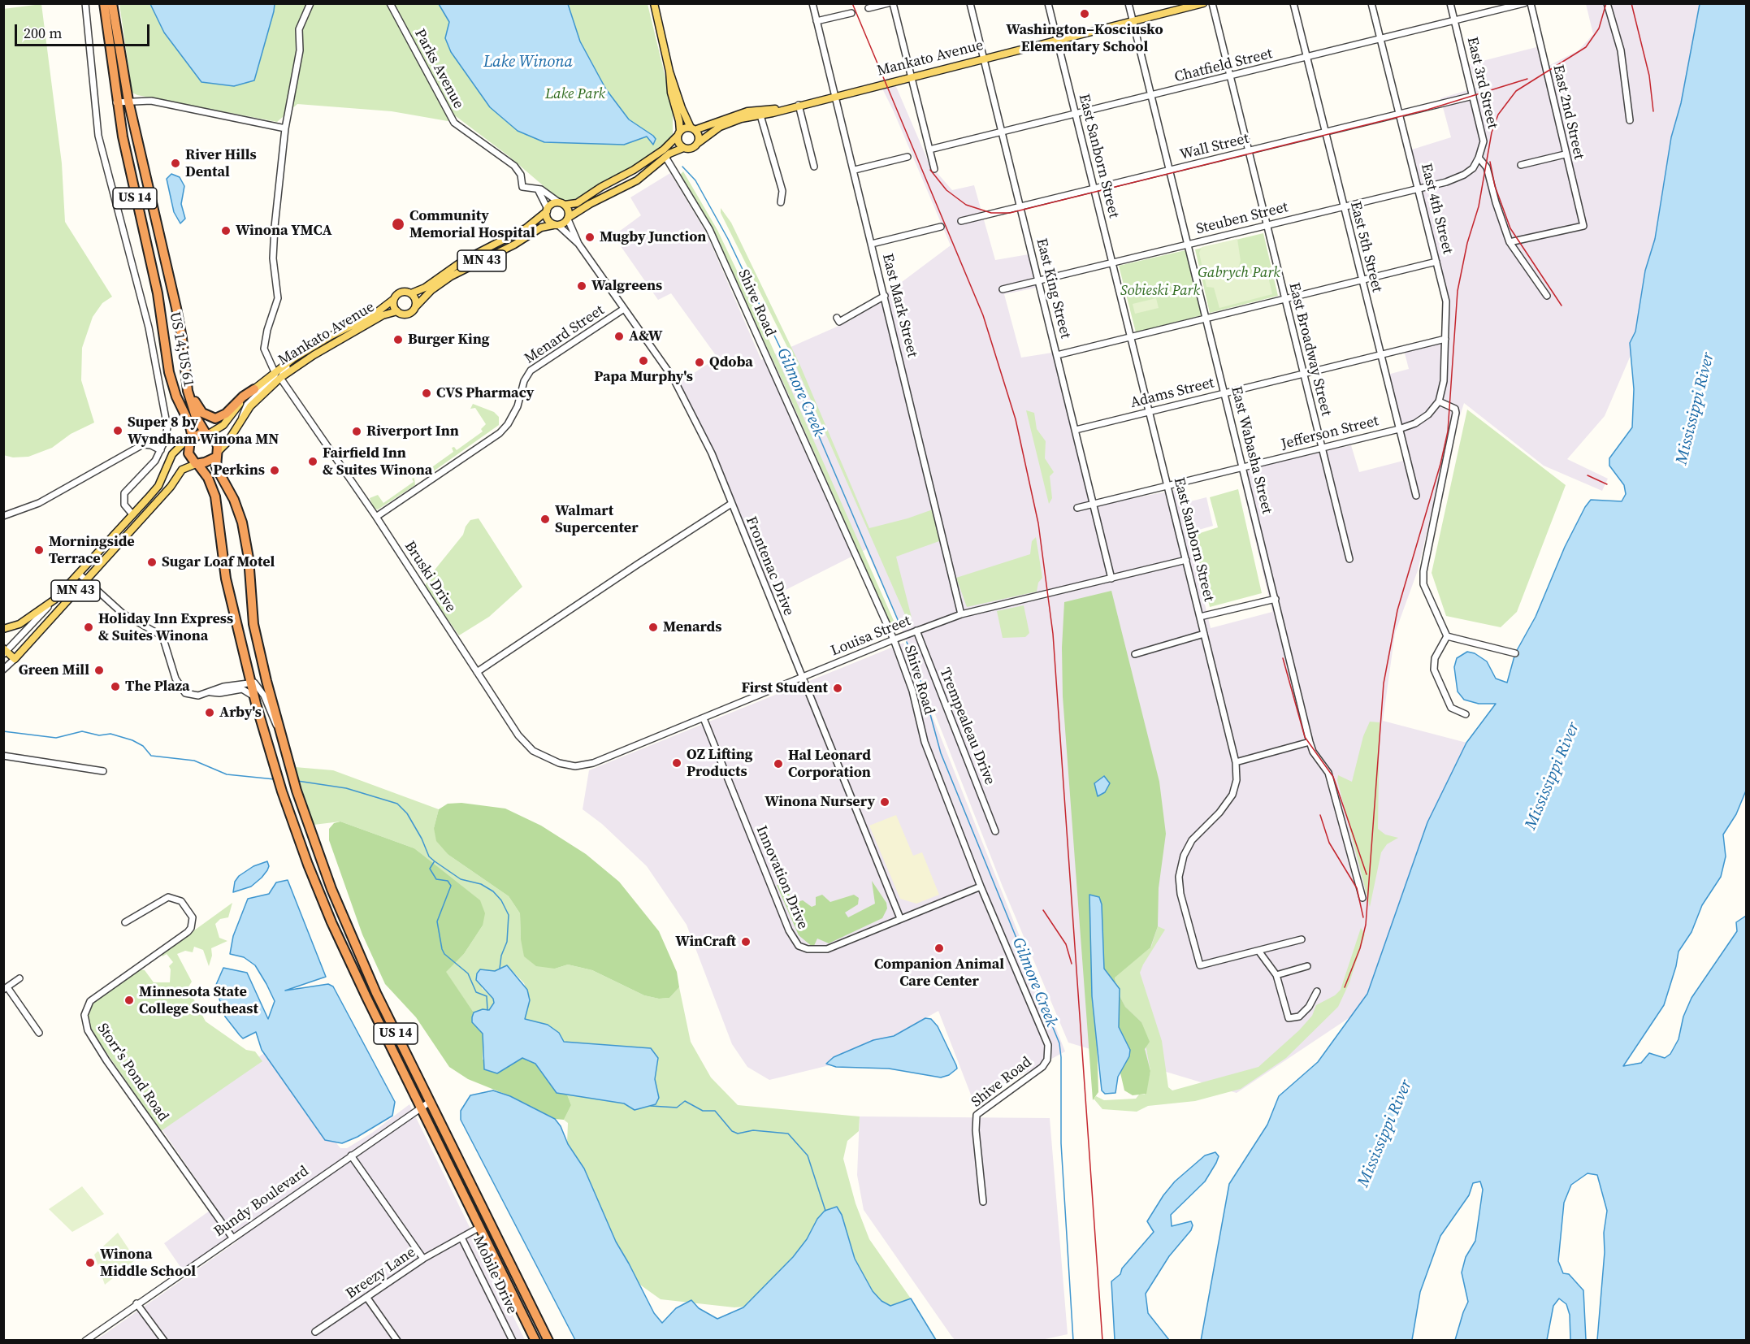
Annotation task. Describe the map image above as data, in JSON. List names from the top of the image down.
{
  "streets": {
    "highway": ["US 14", "US 14;US 61"],
    "main road": ["Mankato Avenue", "MN 43"],
    "street": [
      "Chatfield Street",
      "Parks Avenue",
      "East 3rd Street",
      "East 2nd Street",
      "Wall Street",
      "East Sanborn Street",
      "East 4th Street",
      "Steuben Street",
      "East 5th Street",
      "East King Street",
      "Shive Road",
      "East Mark Street",
      "Menard Street",
      "East Broadway Street",
      "Adams Street",
      "Jefferson Street",
      "East Wabasha Street",
      "Frontenac Drive",
      "Bruski Drive",
      "Louisa Street",
      "Trempealeau Drive",
      "Innovation Drive",
      "Storr's Pond Road",
      "Bundy Boulevard",
      "Breezy Lane",
      "Mobile Drive"
    ]
  },
  "crossings": [
    ["Mankato Avenue", "Parks Avenue"],
    ["Mankato Avenue", "East Sanborn Street"],
    ["Mankato Avenue", "MN 43"],
    ["Mankato Avenue", "East King Street"],
    ["Mankato Avenue", "Shive Road"],
    ["Mankato Avenue", "East Mark Street"],
    ["Mankato Avenue", "US 14;US 61"],
    ["Mankato Avenue", "East Wabasha Street"],
    ["Mankato Avenue", "Frontenac Drive"],
    ["Mankato Avenue", "Bruski Drive"],
    ["Chatfield Street", "East 3rd Street"],
    ["Chatfield Street", "East Sanborn Street"],
    ["Chatfield Street", "East 4th Street"],
    ["Chatfield Street", "East 5th Street"],
    ["Chatfield Street", "East King Street"],
    ["Chatfield Street", "East Broadway Street"],
    ["Chatfield Street", "East Wabasha Street"],
    ["Parks Avenue", "Frontenac Drive"],
    ["East 3rd Street", "Wall Street"],
    ["East 3rd Street", "Steuben Street"],
    ["Wall Street", "East Sanborn Street"],
    ["Wall Street", "East 4th Street"],
    ["Wall Street", "East 5th Street"],
    ["Wall Street", "East King Street"],
    ["Wall Street", "East Broadway Street"],
    ["Wall Street", "East Wabasha Street"],
    ["East Sanborn Street", "Steuben Street"],
    ["East Sanborn Street", "Adams Street"],
    ["East Sanborn Street", "Jefferson Street"],
    ["East Sanborn Street", "Louisa Street"],
    ["US 14", "US 14;US 61"],
    ["US 14", "Bundy Boulevard"],
    ["US 14", "Mobile Drive"],
    ["East 4th Street", "Steuben Street"],
    ["East 4th Street", "Adams Street"],
    ["East 4th Street", "Jefferson Street"],
    ["Steuben Street", "East 5th Street"],
    ["Steuben Street", "East King Street"],
    ["Steuben Street", "East Broadway Street"],
    ["Steuben Street", "East Wabasha Street"],
    ["East 5th Street", "Adams Street"],
    ["East 5th Street", "Jefferson Street"],
    ["MN 43", "US 14;US 61"],
    ["East King Street", "Adams Street"],
    ["East King Street", "Jefferson Street"],
    ["East King Street", "Louisa Street"],
    ["Shive Road", "Louisa Street"],
    ["Shive Road", "Innovation Drive"],
    ["East Mark Street", "Louisa Street"],
    ["Menard Street", "Frontenac Drive"],
    ["Menard Street", "Bruski Drive"],
    ["East Broadway Street", "Adams Street"],
    ["East Broadway Street", "Jefferson Street"],
    ["Adams Street", "East Wabasha Street"],
    ["Jefferson Street", "East Wabasha Street"],
    ["Frontenac Drive", "Louisa Street"],
    ["Frontenac Drive", "Innovation Drive"],
    ["Bruski Drive", "Louisa Street"],
    ["Louisa Street", "Trempealeau Drive"],
    ["Louisa Street", "Innovation Drive"],
    ["Storr's Pond Road", "Bundy Boulevard"],
    ["Breezy Lane", "Mobile Drive"]
  ],
  "water": ["Lake Winona", "Gilmore Creek", "Mississippi River"],
  "parks": ["Lake Park", "Gabrych Park", "Sobieski Park"],
  "places": [
    "Washington–Kosciusko Elementary School",
    "River Hills Dental",
    "Community Memorial Hospital",
    "Winona YMCA",
    "Mugby Junction",
    "Walgreens",
    "A&W",
    "Burger King",
    "Papa Murphy's",
    "Qdoba",
    "CVS Pharmacy",
    "Super 8 by Wyndham Winona MN",
    "Riverport Inn",
    "Fairfield Inn & Suites Winona",
    "Perkins",
    "Walmart Supercenter",
    "Morningside Terrace",
    "Sugar Loaf Motel",
    "Holiday Inn Express & Suites Winona",
    "Menards",
    "Green Mill",
    "The Plaza",
    "First Student",
    "Arby's",
    "OZ Lifting Products",
    "Hal Leonard Corporation",
    "Winona Nursery",
    "WinCraft",
    "Companion Animal Care Center",
    "Minnesota State College Southeast",
    "Winona Middle School"
  ],
  "scale_bar": "200 m"
}
